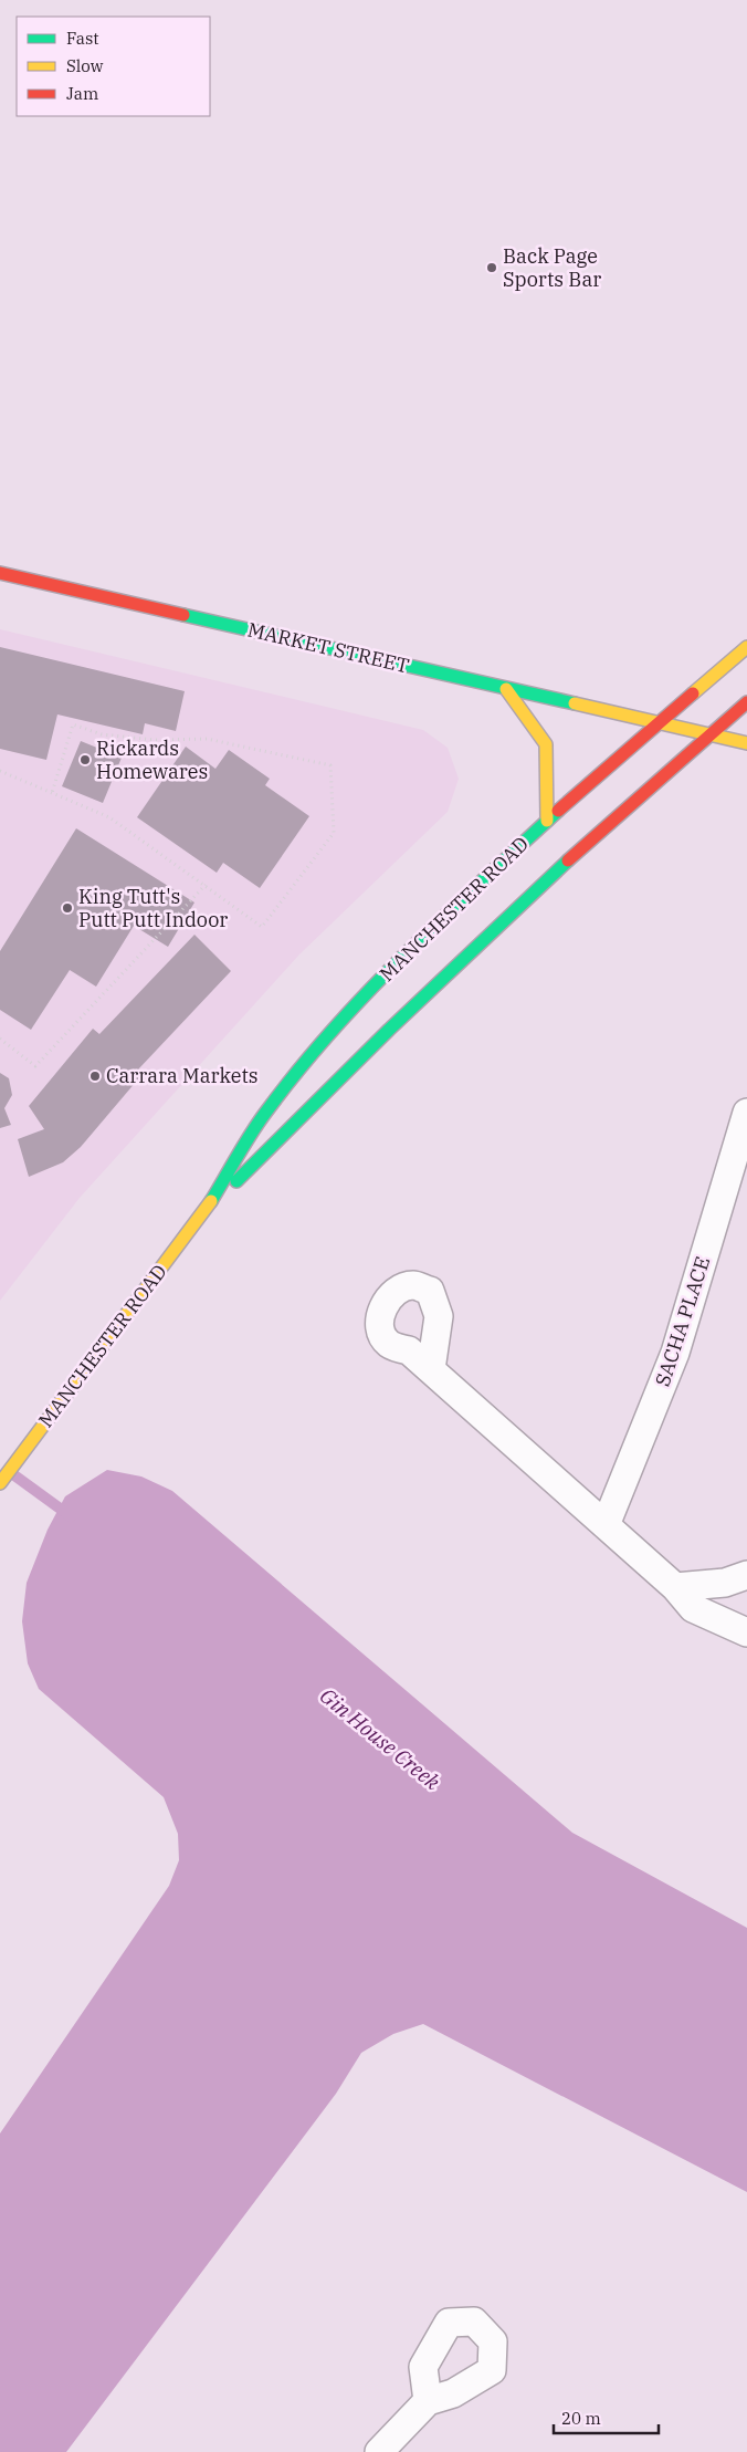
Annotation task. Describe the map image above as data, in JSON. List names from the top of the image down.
{
  "streets": {
    "street": ["MARKET STREET", "MANCHESTER ROAD", "SACHA PLACE"]
  },
  "crossings": [
    ["MARKET STREET", "MANCHESTER ROAD"]
  ],
  "water": ["Gin House Creek"],
  "places": [
    "Back Page Sports Bar",
    "Rickards Homewares",
    "King Tutt's Putt Putt Indoor",
    "Carrara Markets"
  ],
  "legend": ["Fast", "Slow", "Jam"],
  "scale_bar": "20 m"
}
